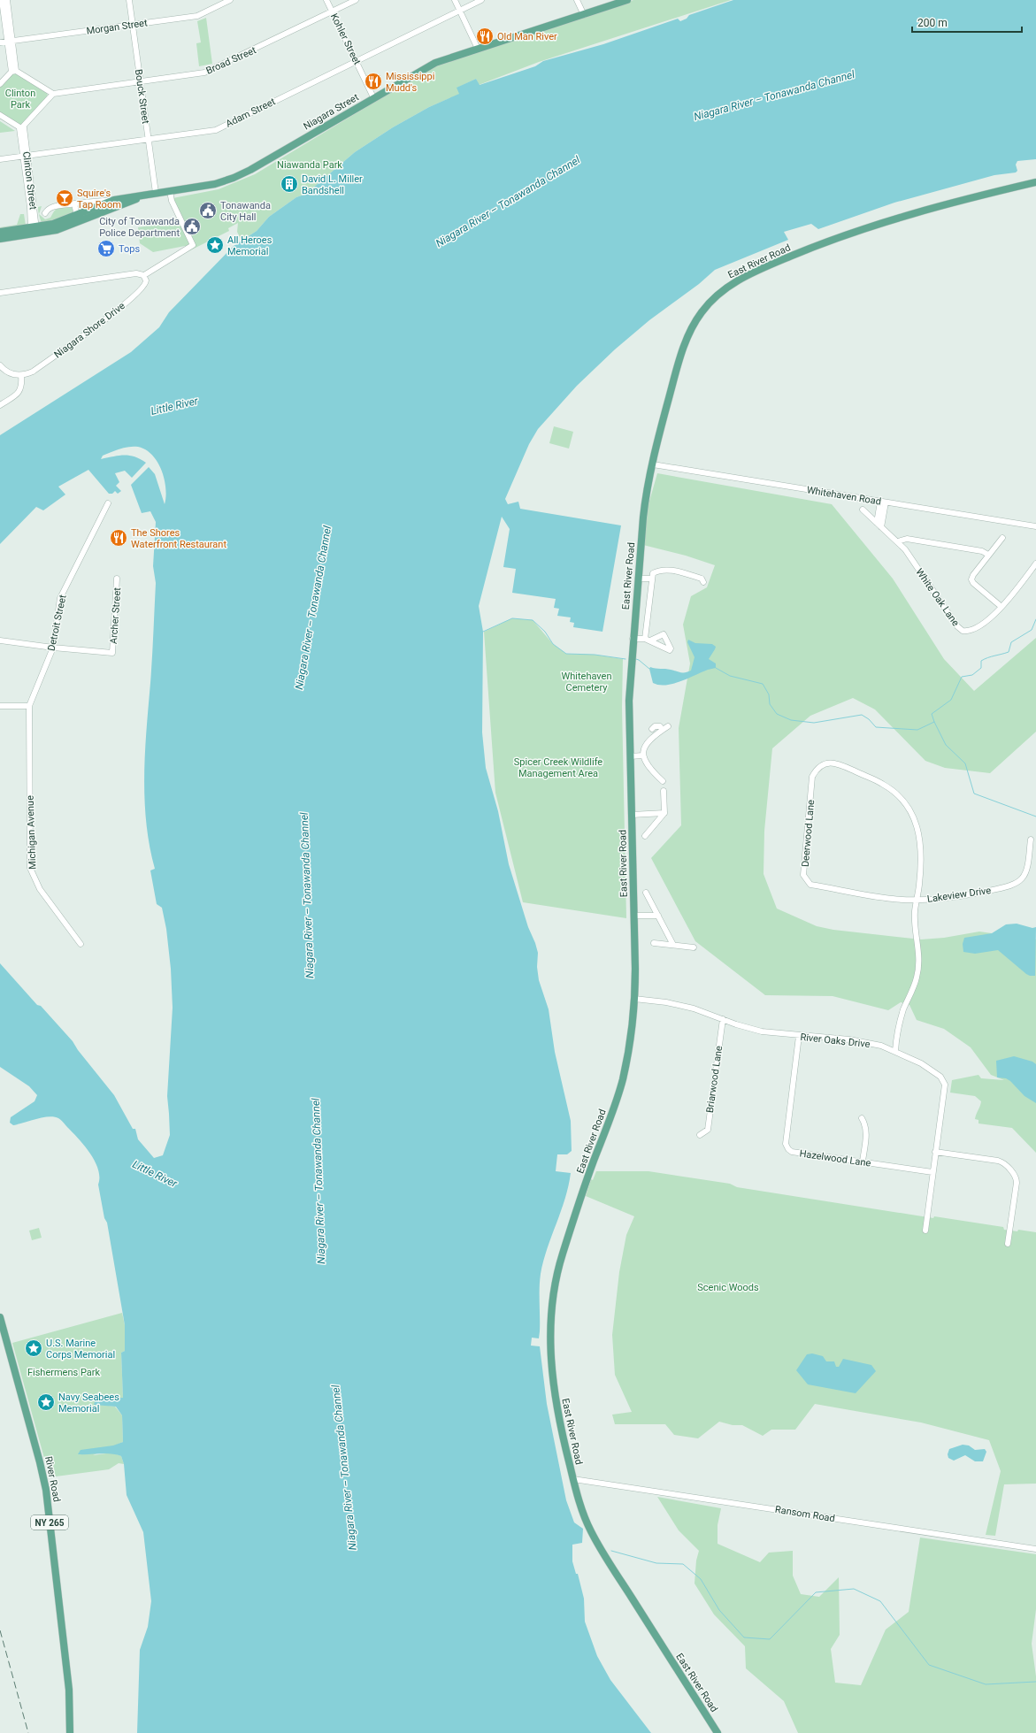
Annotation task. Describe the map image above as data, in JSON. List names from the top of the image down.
{
  "streets": {
    "main road": [
      "Niagara Street",
      "East River Road",
      "River Road",
      "NY 265"
    ],
    "street": [
      "Morgan Street",
      "Kohler Street",
      "Broad Street",
      "Bouck Street",
      "Adam Street",
      "Clinton Street",
      "Niagara Shore Drive",
      "Whitehaven Road",
      "White Oak Lane",
      "Archer Street",
      "Detroit Street",
      "Michigan Avenue",
      "Deerwood Lane",
      "Lakeview Drive",
      "River Oaks Drive",
      "Briarwood Lane",
      "Hazelwood Lane",
      "Ransom Road"
    ]
  },
  "crossings": [
    ["Morgan Street", "Bouck Street"],
    ["Kohler Street", "Broad Street"],
    ["Kohler Street", "Niagara Street"],
    ["Kohler Street", "Adam Street"],
    ["Broad Street", "Bouck Street"],
    ["Bouck Street", "Niagara Street"],
    ["Bouck Street", "Adam Street"],
    ["Niagara Street", "Clinton Street"],
    ["Adam Street", "Clinton Street"],
    ["East River Road", "Whitehaven Road"],
    ["East River Road", "River Oaks Drive"],
    ["East River Road", "Ransom Road"],
    ["Archer Street", "Detroit Street"],
    ["Detroit Street", "Michigan Avenue"],
    ["Deerwood Lane", "Lakeview Drive"],
    ["River Oaks Drive", "Briarwood Lane"],
    ["River Oaks Drive", "Hazelwood Lane"]
  ],
  "water": ["Niagara River – Tonawanda Channel", "Little River"],
  "parks": [
    "Clinton Park",
    "Niawanda Park",
    "Whitehaven Cemetery",
    "Spicer Creek Wildlife Management Area",
    "Scenic Woods",
    "Fishermens Park"
  ],
  "places": {
    "restaurant": ["Old Man River", "Mississippi Mudd's", "The Shores Waterfront Restaurant"],
    "building": ["David L. Miller Bandshell"],
    "bar": ["Squire's Tap Room"],
    "public building": ["Tonawanda City Hall", "City of Tonawanda Police Department"],
    "place": ["All Heroes Memorial", "U.S. Marine Corps Memorial", "Navy Seabees Memorial"],
    "supermarket": ["Tops"]
  },
  "scale_bar": "200 m"
}
